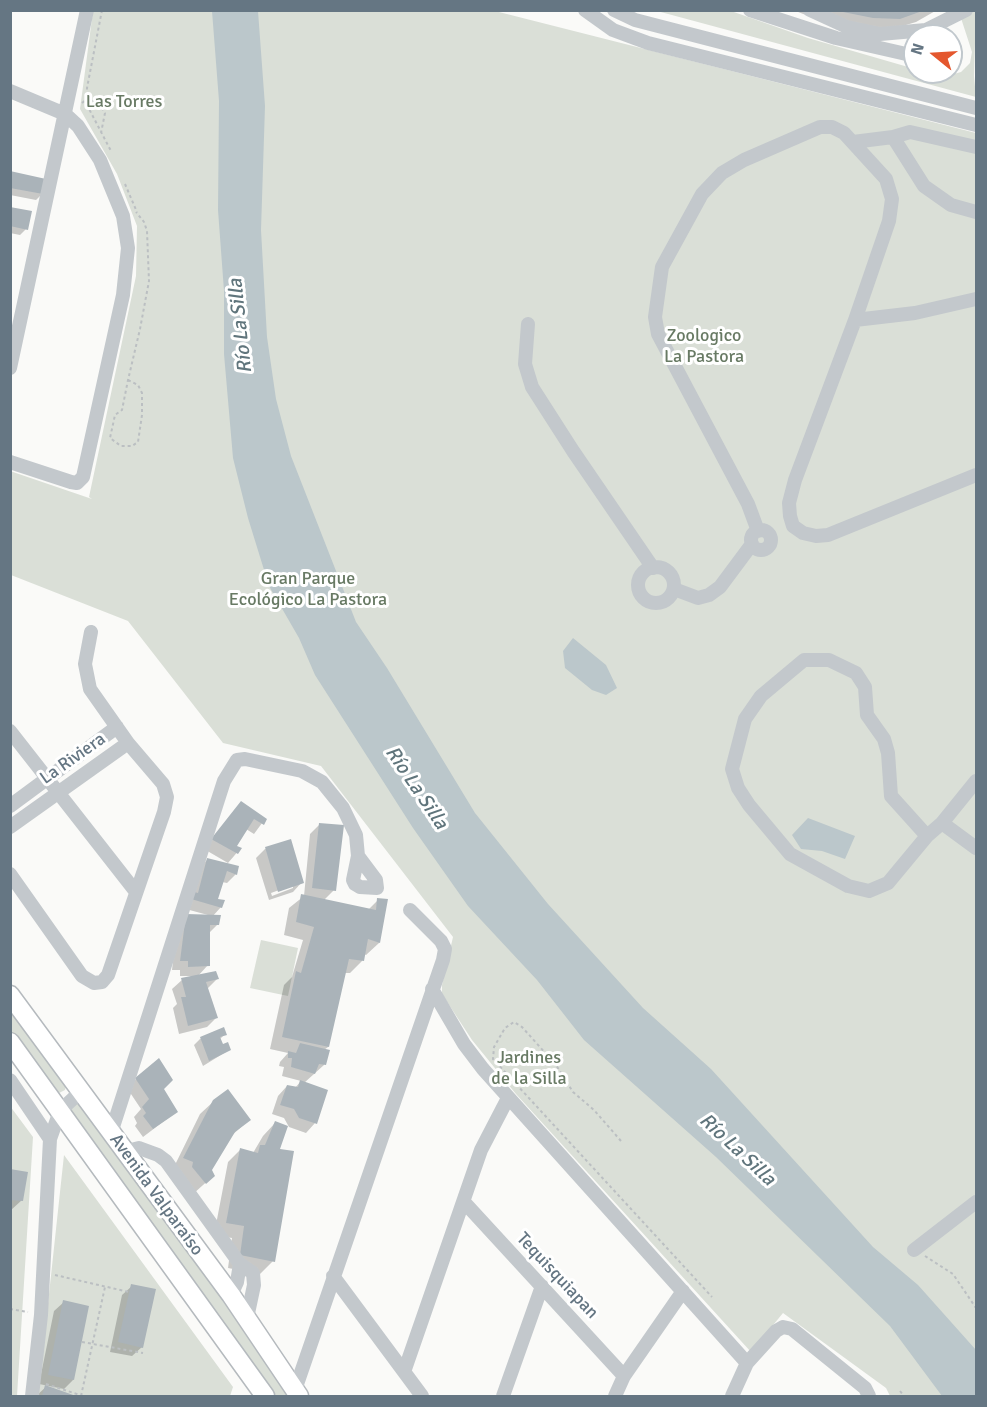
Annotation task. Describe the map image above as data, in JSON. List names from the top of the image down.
{
  "streets": {
    "main road": ["Avenida Valparaíso"],
    "street": ["La Riviera", "Tequisquiapan"]
  },
  "water": ["Río La Silla"],
  "parks": [
    "Las Torres",
    "Zoologico La Pastora",
    "Gran Parque Ecológico La Pastora",
    "Jardines de la Silla"
  ],
  "north": "left"
}
